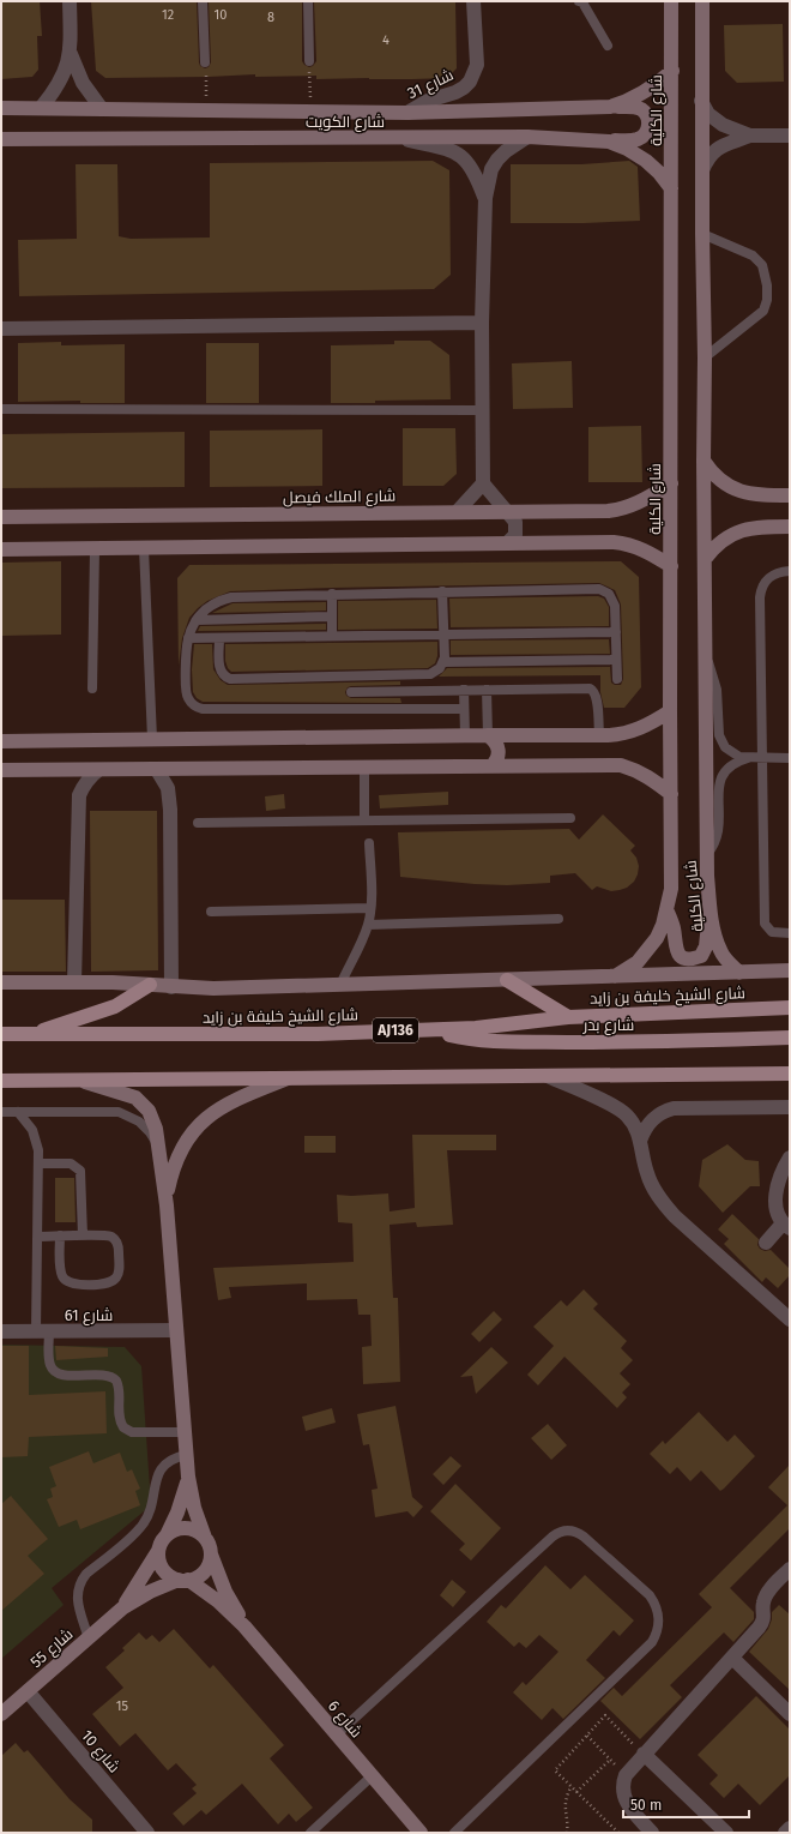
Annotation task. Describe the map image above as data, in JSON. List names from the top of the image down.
{
  "streets": {
    "main road": ["شارع الشيخ خليفة بن زايد", "شارع بدر", "AJ136"],
    "street": [
      "شارع 31",
      "شارع الكلية",
      "شارع الكويت",
      "شارع الملك فيصل",
      "شارع 61",
      "شارع 55",
      "شارع 6",
      "شارع 10"
    ]
  },
  "crossings": [
    ["شارع 31", "شارع الكويت"],
    ["شارع الكلية", "شارع الكويت"],
    ["شارع الكلية", "شارع الملك فيصل"],
    ["شارع الشيخ خليفة بن زايد", "شارع بدر"],
    ["شارع 55", "شارع 6"],
    ["شارع 55", "شارع 10"]
  ],
  "house_numbers": [
    "12",
    "10",
    "8",
    "4",
    "15"
  ],
  "scale_bar": "50 m"
}
